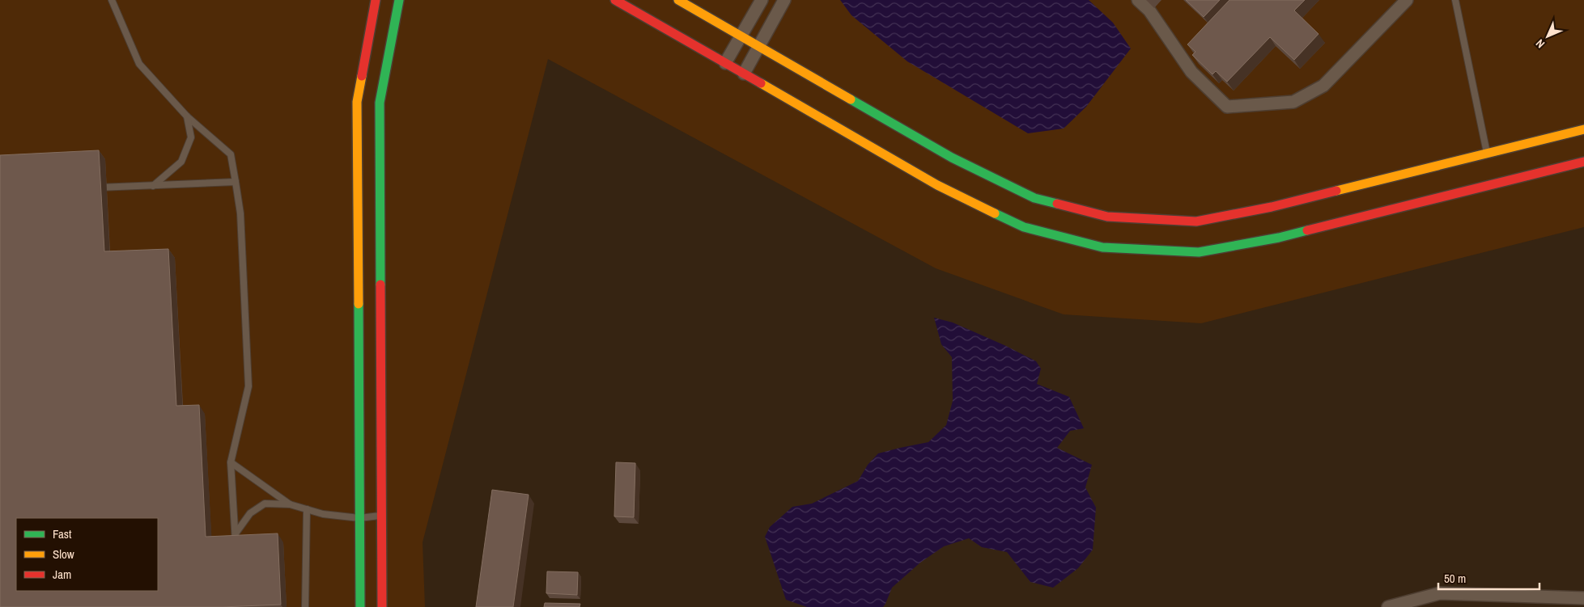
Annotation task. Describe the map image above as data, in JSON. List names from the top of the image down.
{
  "legend": ["Fast", "Slow", "Jam"],
  "scale_bar": "50 m",
  "north": "bottom left"
}
